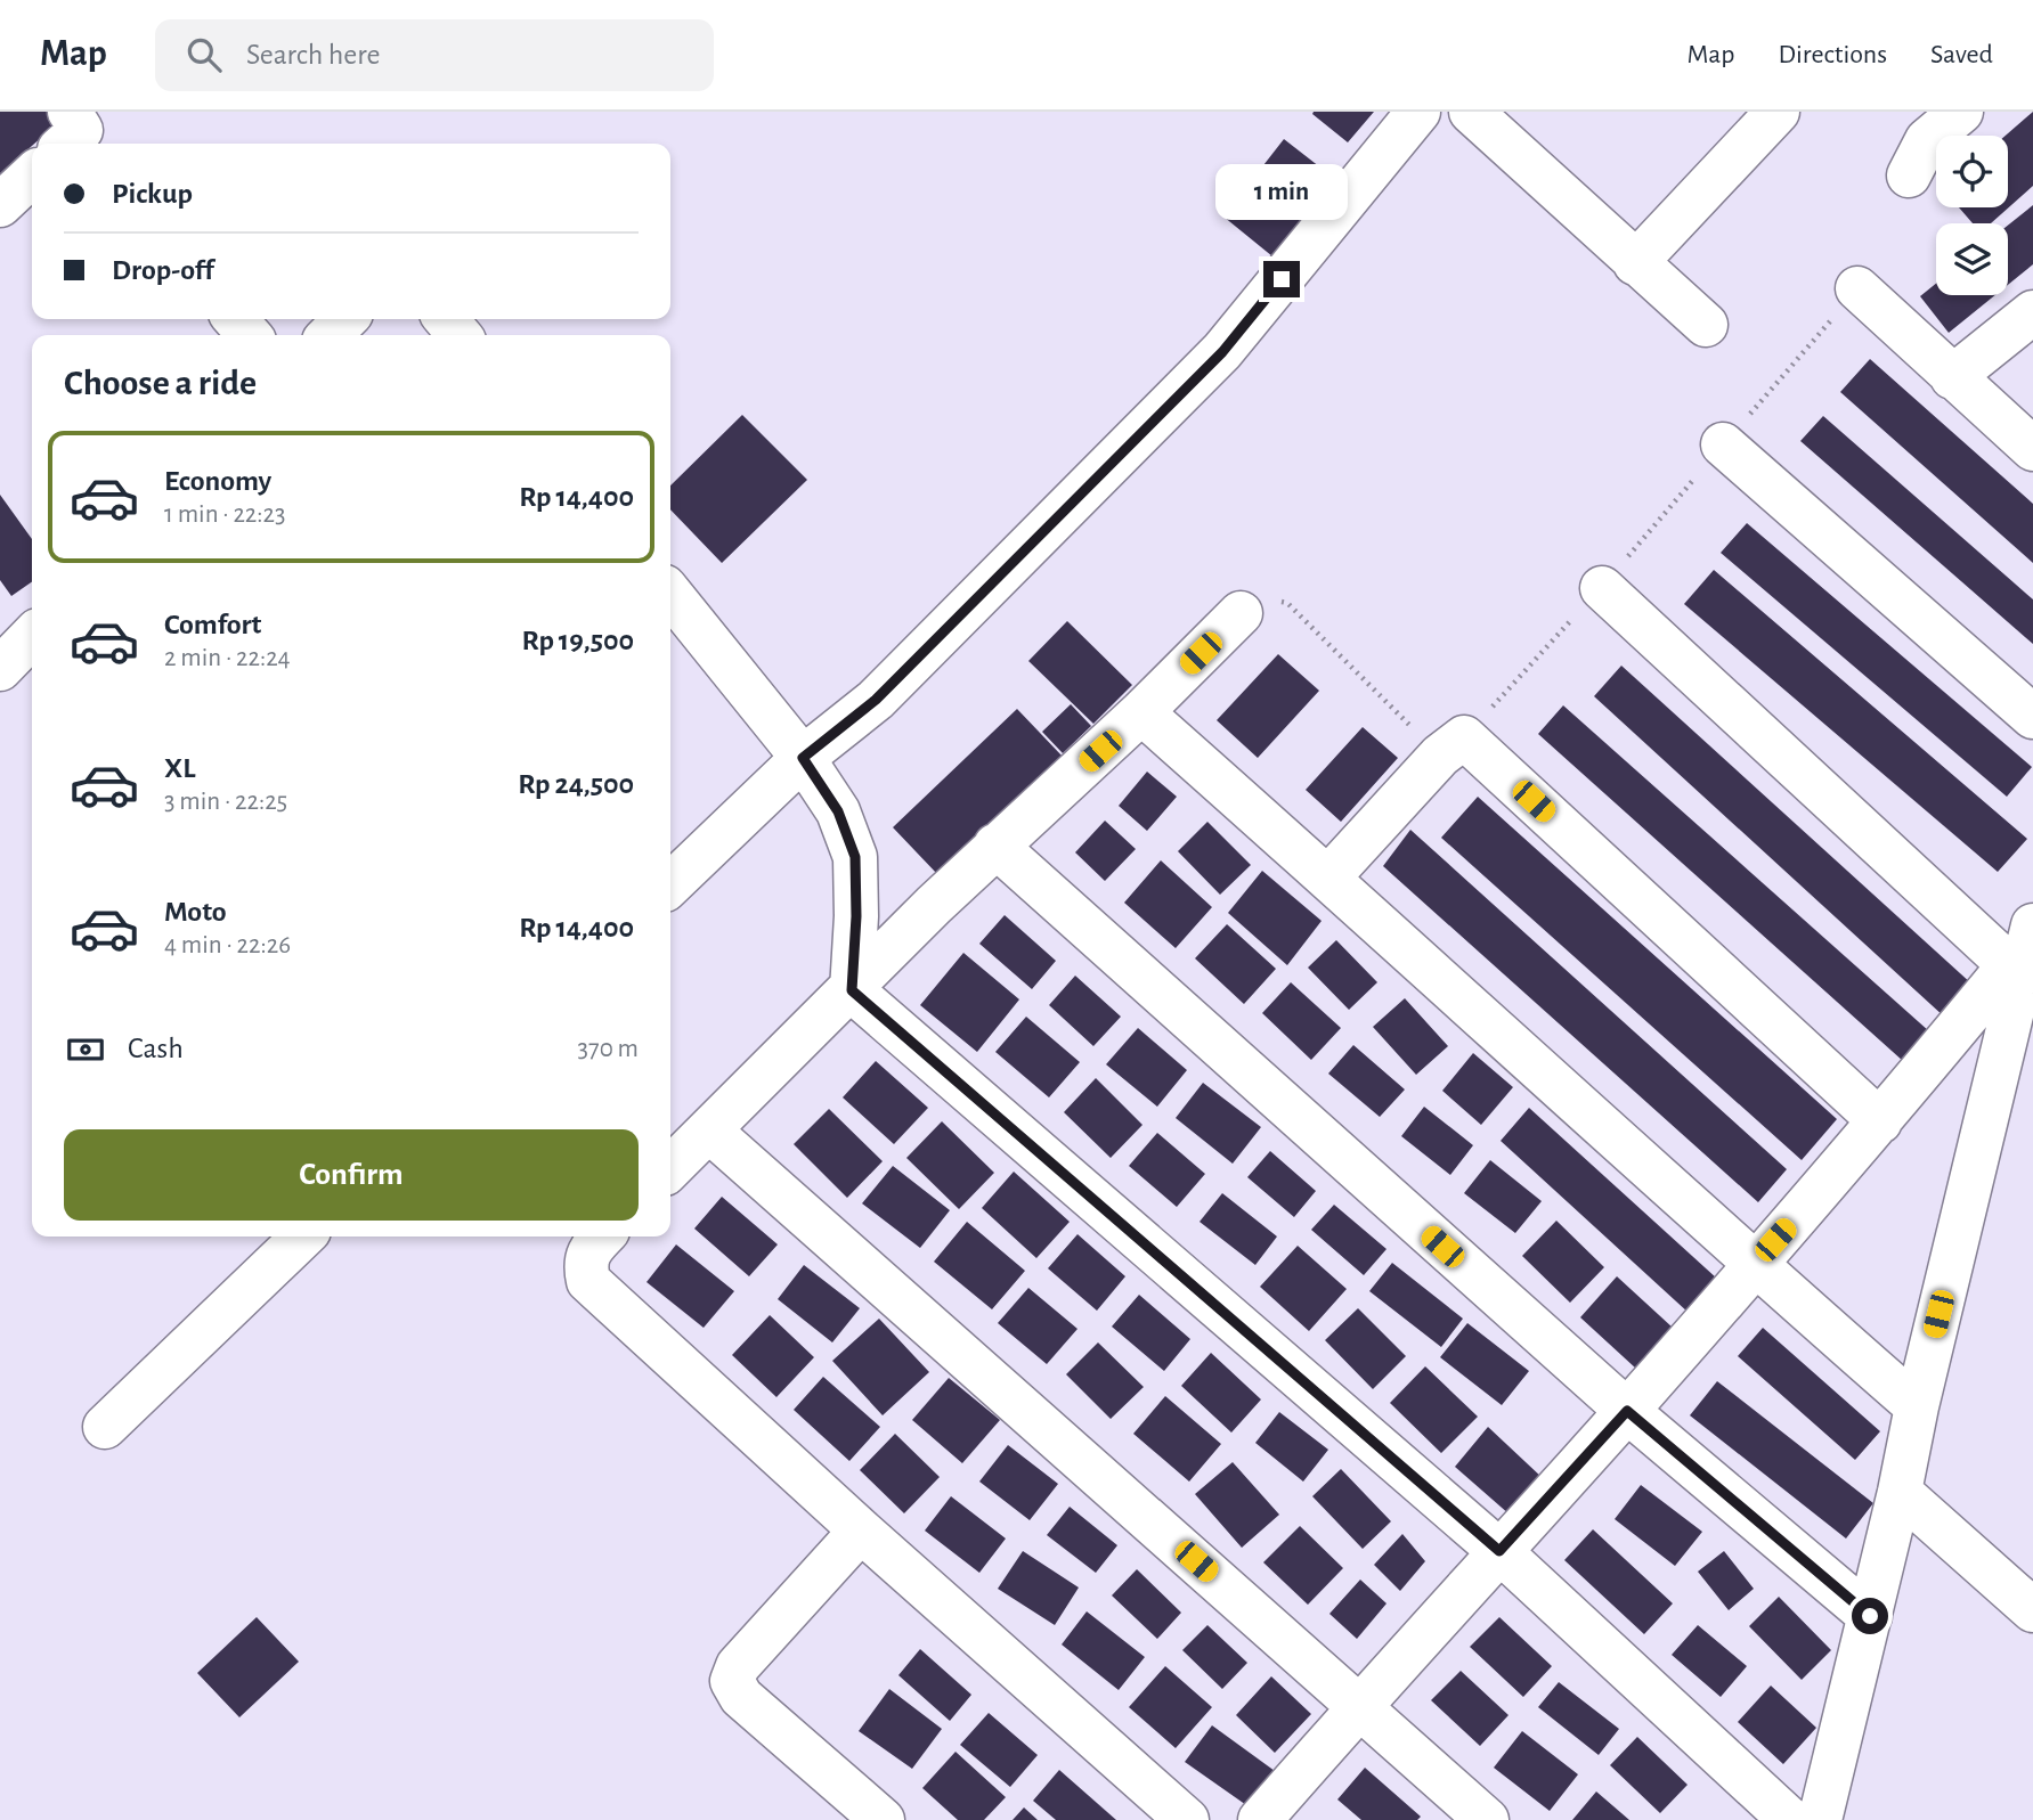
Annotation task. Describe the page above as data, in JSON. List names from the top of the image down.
{
  "page": {
    "header": "Map",
    "search": "Search here",
    "nav": ["Map", "Directions", "Saved"],
    "banner": ["Pickup", "Drop-off"],
    "bubble": "1 min",
    "heading": "Choose a ride",
    "list": [
      {
        "name": "Economy",
        "note": "1 min · 22:23",
        "value": "Rp 14,400"
      },
      {
        "name": "Comfort",
        "note": "2 min · 22:24",
        "value": "Rp 19,500"
      },
      {
        "name": "XL",
        "note": "3 min · 22:25",
        "value": "Rp 24,500"
      },
      {
        "name": "Moto",
        "note": "4 min · 22:26",
        "value": "Rp 14,400"
      }
    ],
    "pay": ["Cash", "370 m"],
    "buttons": "Confirm"
  }
}
